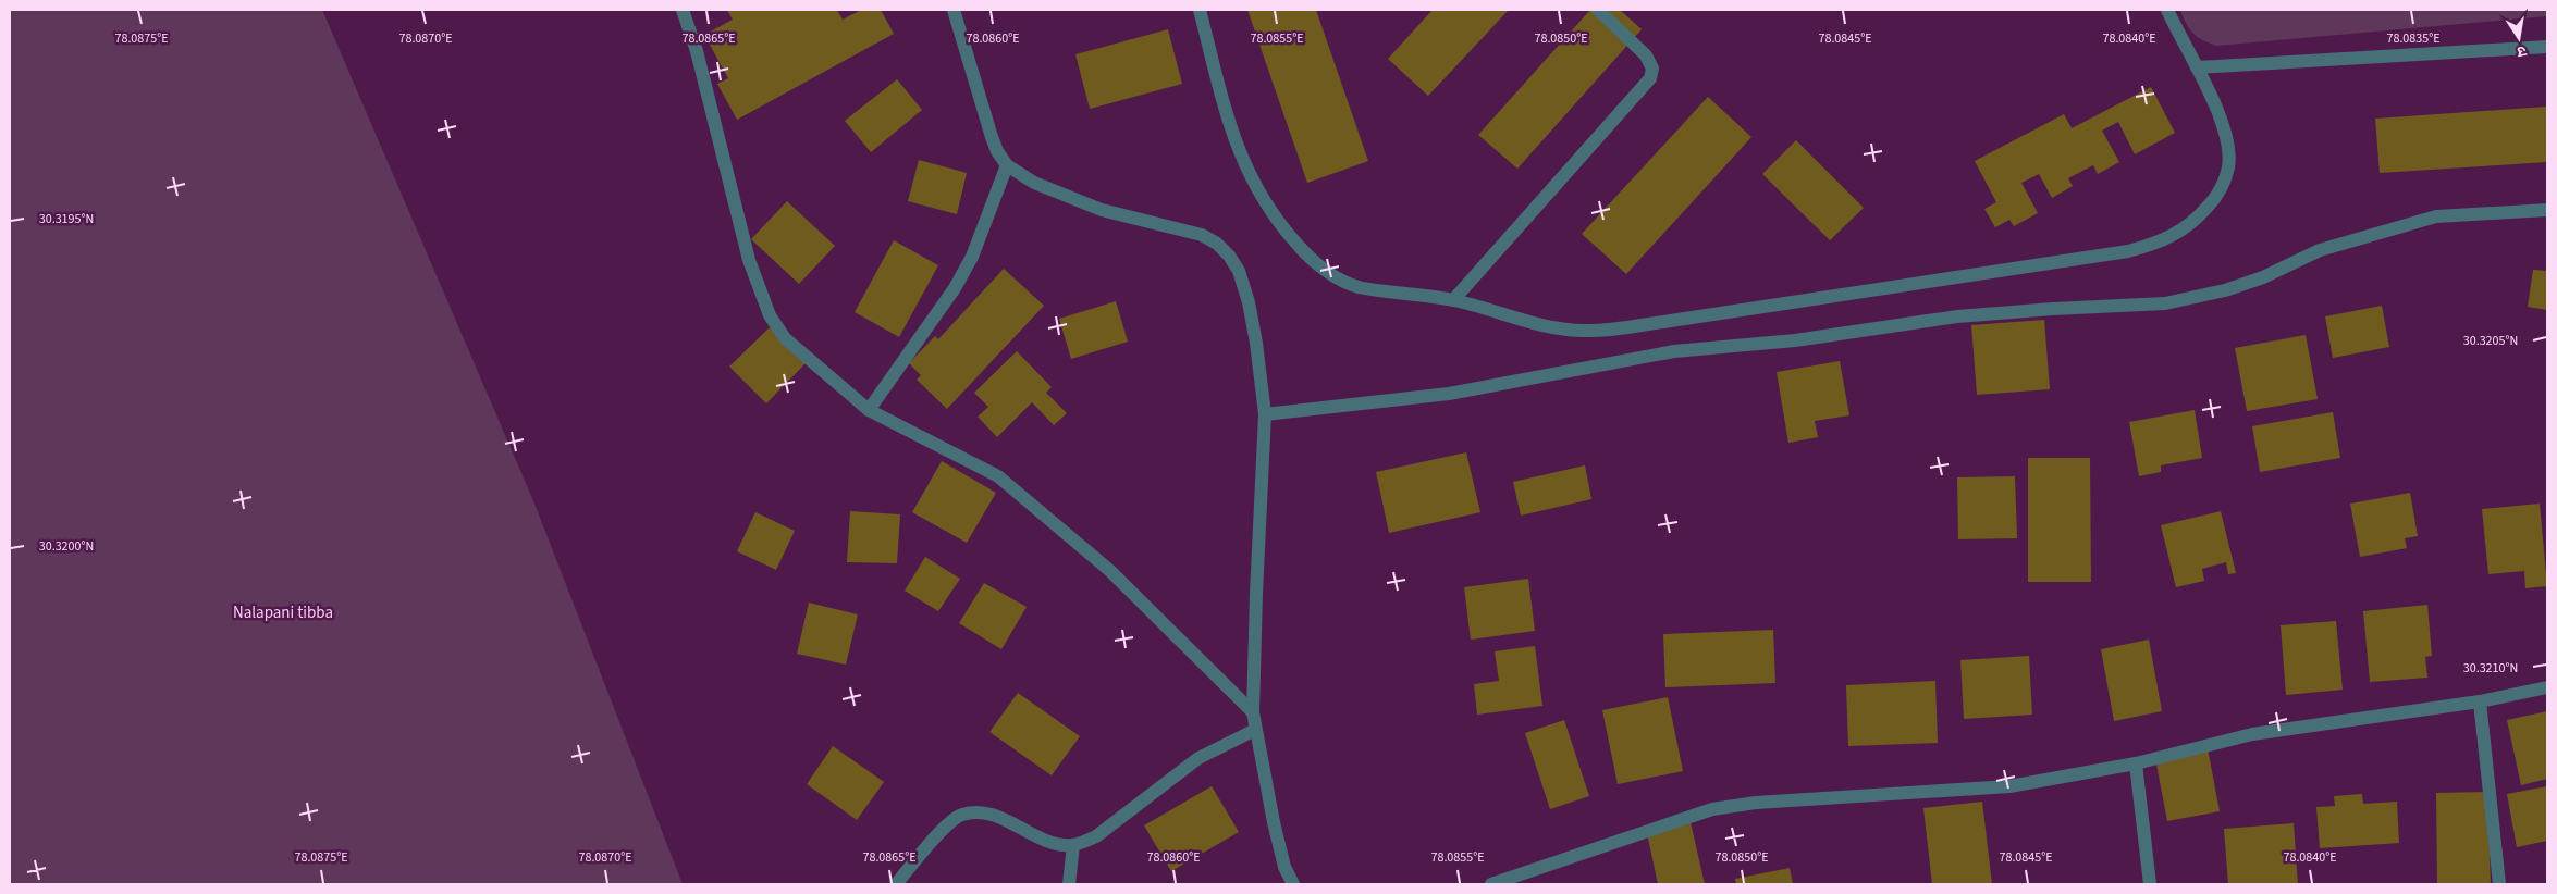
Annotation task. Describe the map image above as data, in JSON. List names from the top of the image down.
{
  "parks": ["Nalapani tibba"],
  "north": "bottom",
  "coordinates": [
    "78.0875°E",
    "78.0870°E",
    "78.0865°E",
    "78.0860°E",
    "78.0855°E",
    "78.0850°E",
    "78.0845°E",
    "78.0840°E",
    "78.0835°E",
    "30.3195°N",
    "30.3205°N",
    "30.3200°N",
    "30.3210°N"
  ]
}
